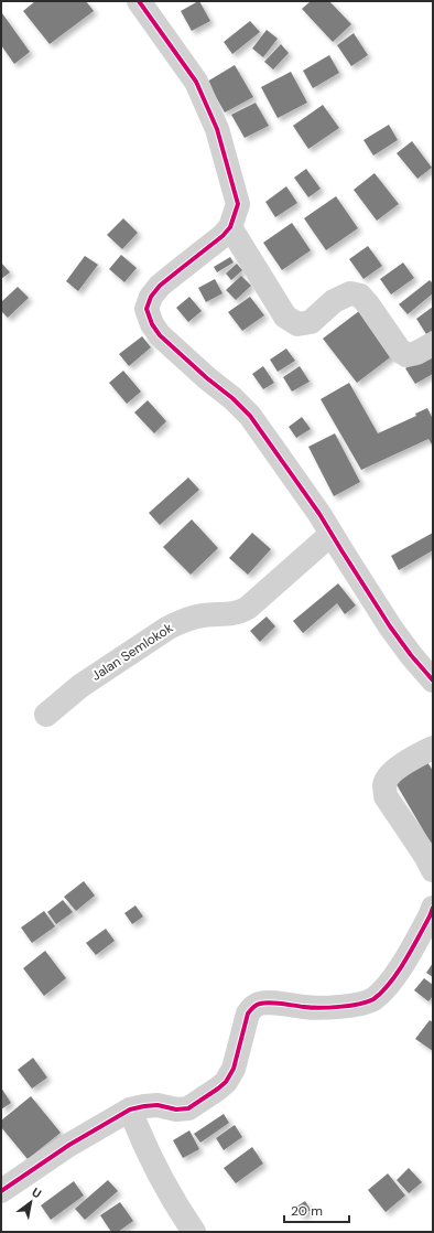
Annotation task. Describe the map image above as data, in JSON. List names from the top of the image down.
{
  "streets": {
    "street": ["Jalan Semlokok"]
  },
  "scale_bar": "20 m",
  "north": "top right"
}
